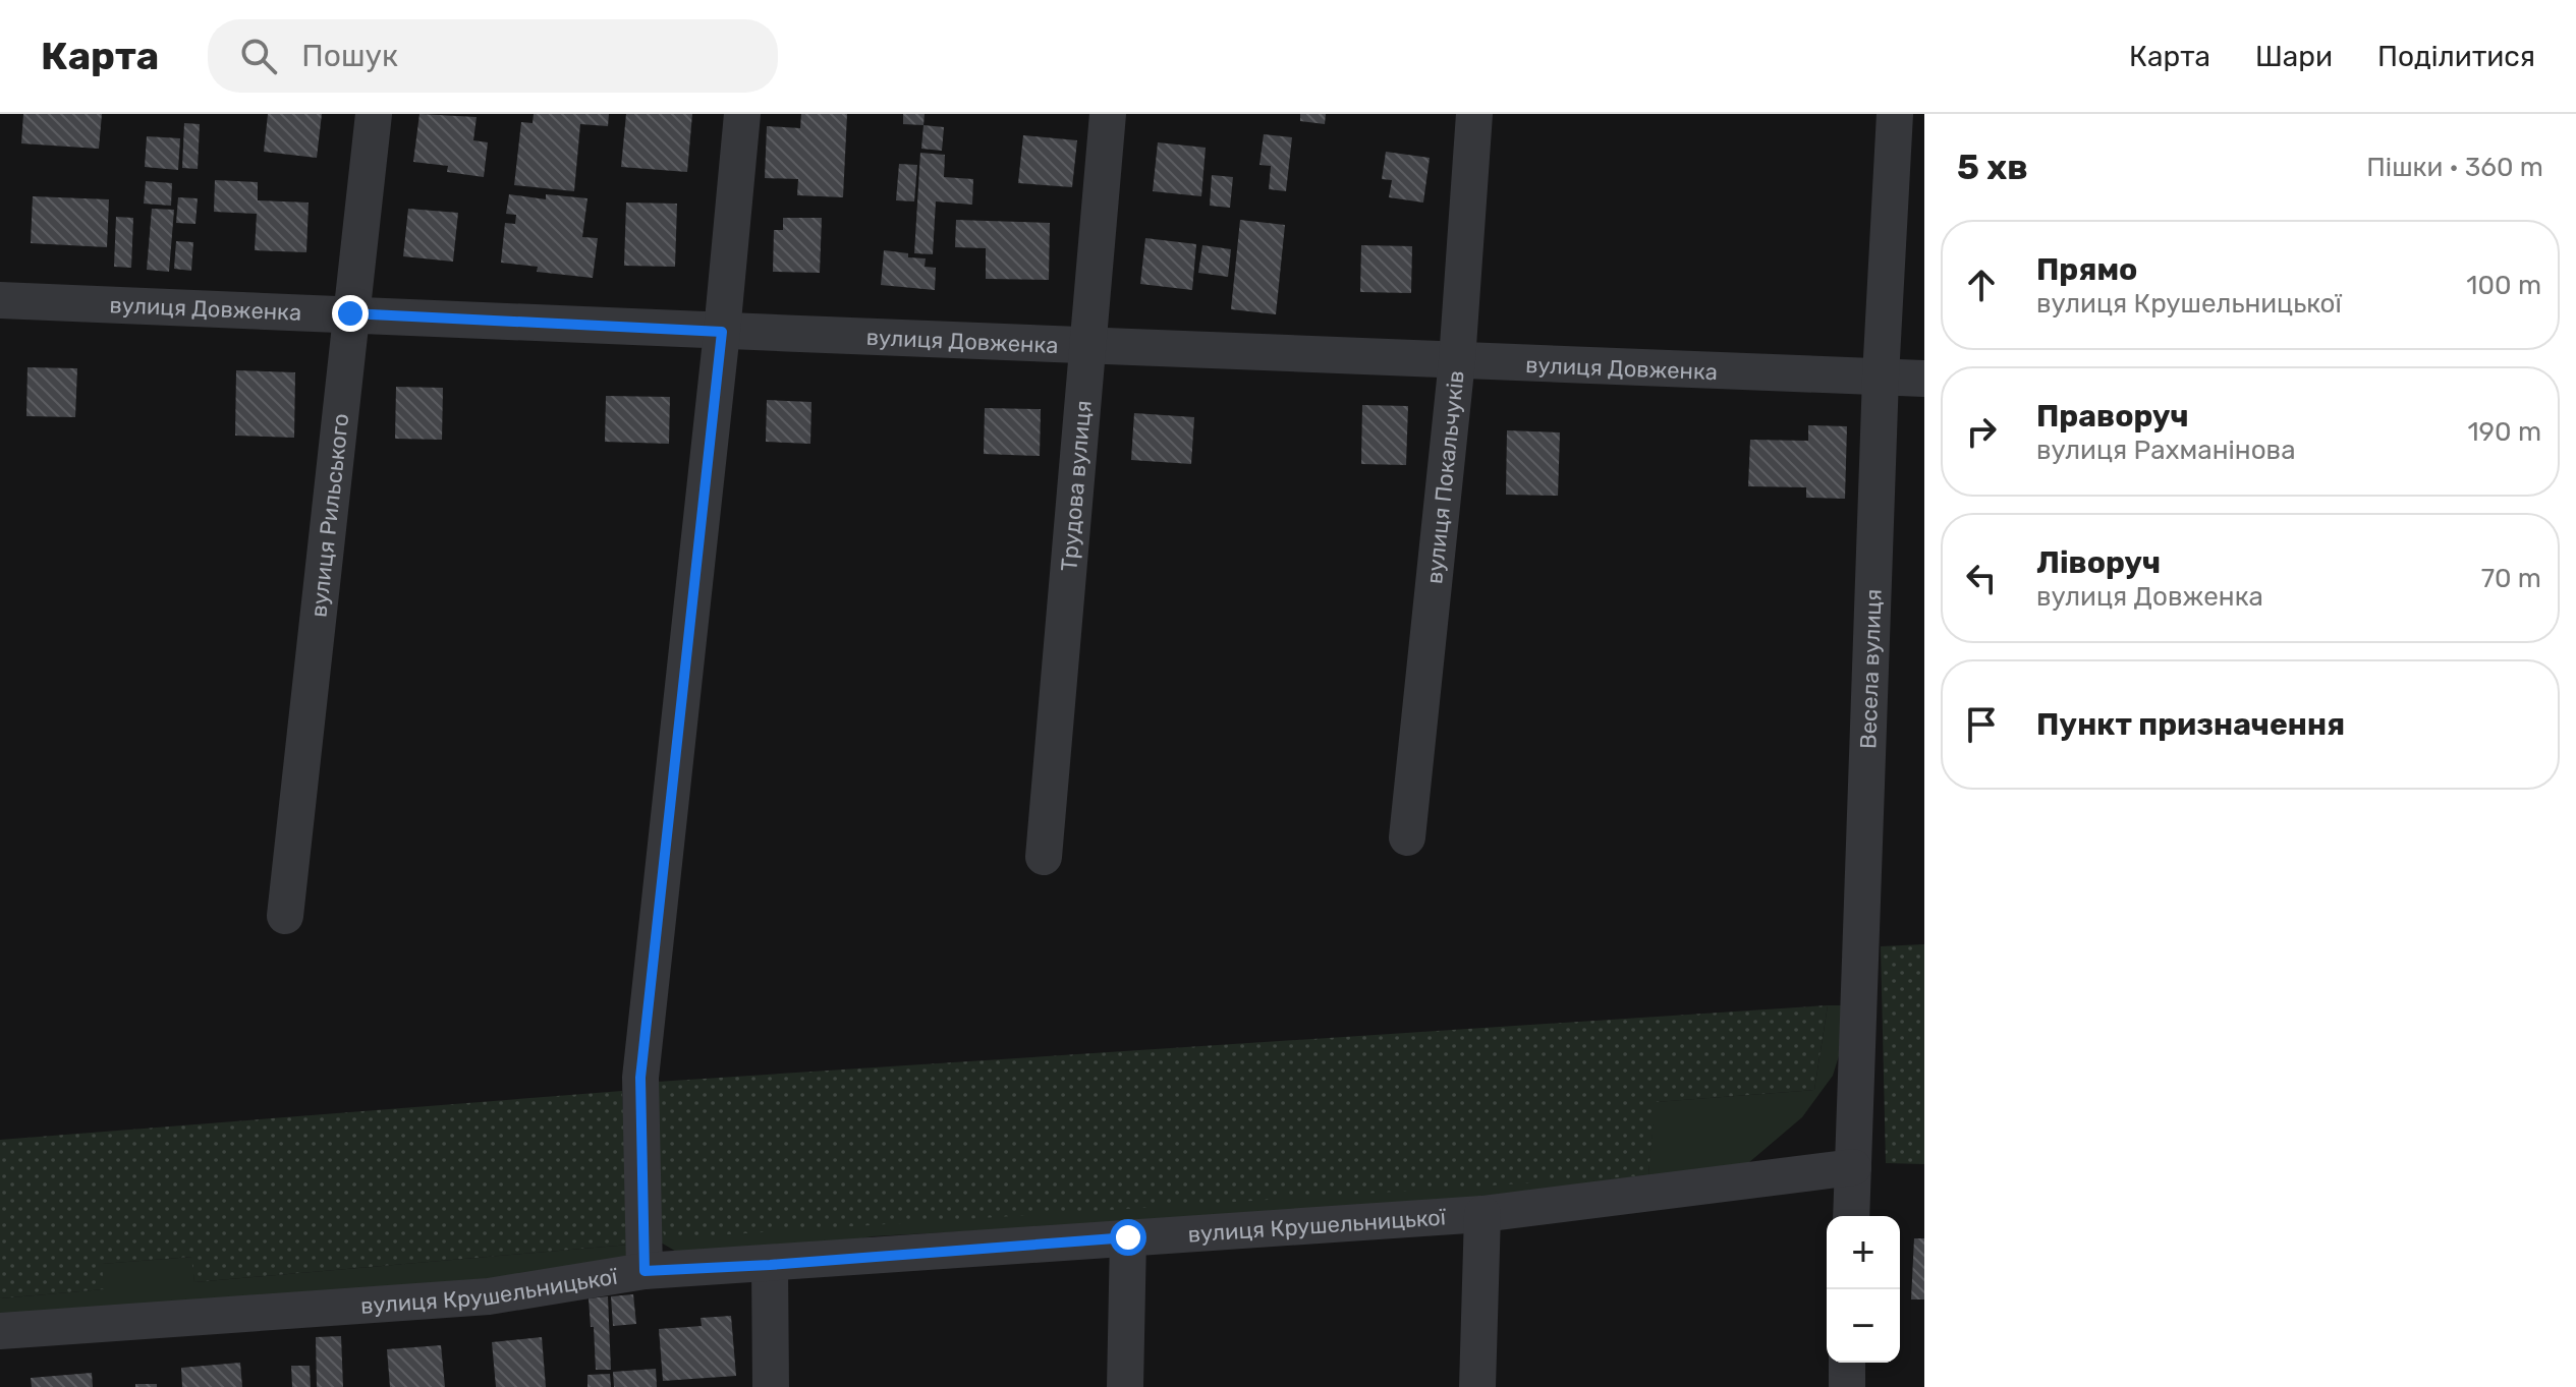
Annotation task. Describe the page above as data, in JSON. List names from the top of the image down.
{
  "streets": {
    "street": [
      "вулиця Довженка",
      "вулиця Покальчуків",
      "Трудова вулиця",
      "вулиця Рильського",
      "Весела вулиця",
      "вулиця Крушельницької"
    ]
  },
  "crossings": [
    ["вулиця Довженка", "вулиця Покальчуків"],
    ["вулиця Довженка", "Трудова вулиця"],
    ["вулиця Довженка", "вулиця Рильського"],
    ["вулиця Довженка", "Весела вулиця"],
    ["Весела вулиця", "вулиця Крушельницької"]
  ],
  "page": {
    "header": "Карта",
    "search": "Пошук",
    "nav": ["Карта", "Шари", "Поділитися"],
    "heading": ["5 хв", "Пішки · 360 m"],
    "list": [
      ["Прямо", "вулиця Крушельницької", "100 m"],
      ["Праворуч", "вулиця Рахманінова", "190 m"],
      ["Ліворуч", "вулиця Довженка", "70 m"],
      "Пункт призначення"
    ],
    "map_buttons": ["+", "−"]
  }
}
